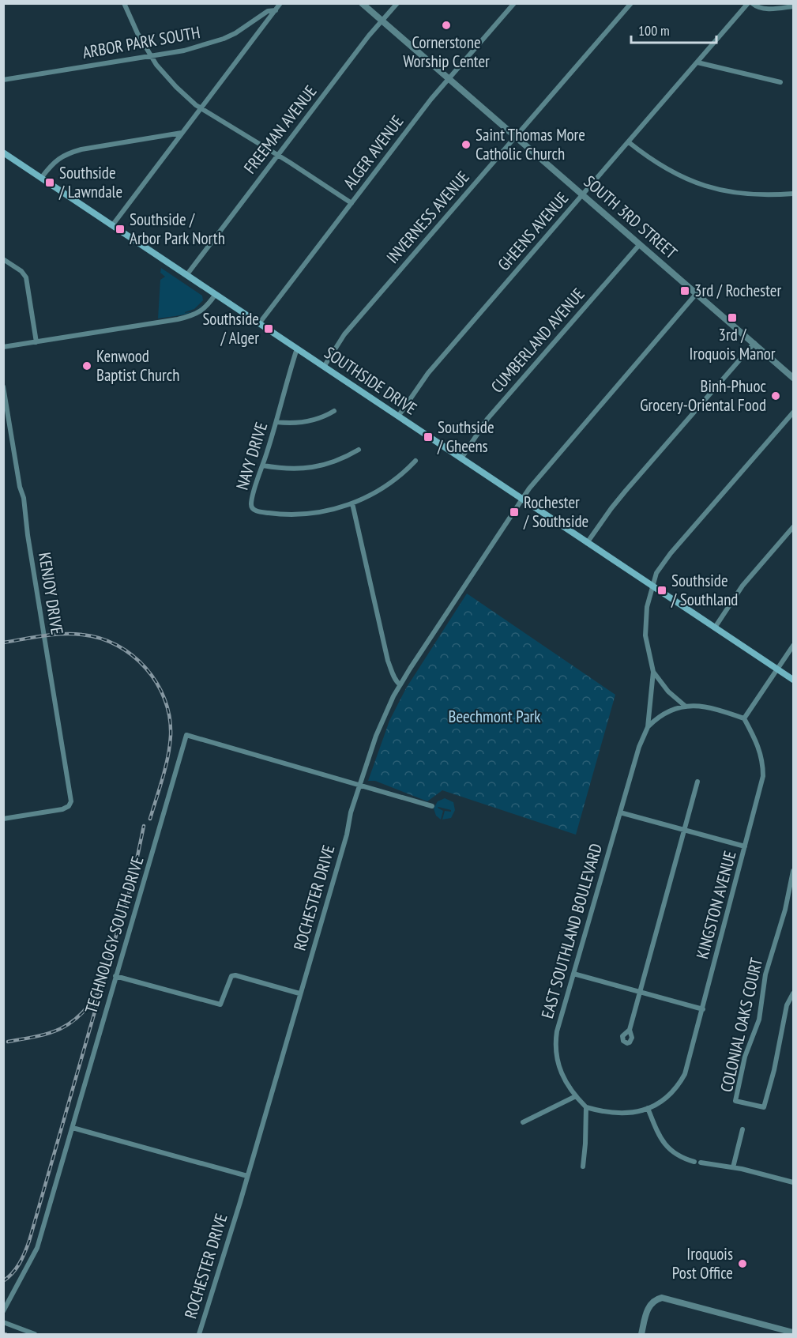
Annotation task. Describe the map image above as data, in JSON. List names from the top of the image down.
{
  "streets": {
    "main road": ["SOUTHSIDE DRIVE"],
    "street": [
      "ARBOR PARK SOUTH",
      "FREEMAN AVENUE",
      "ALGER AVENUE",
      "INVERNESS AVENUE",
      "SOUTH 3RD STREET",
      "GHEENS AVENUE",
      "CUMBERLAND AVENUE",
      "NAVY DRIVE",
      "KENJOY DRIVE",
      "ROCHESTER DRIVE",
      "KINGSTON AVENUE",
      "EAST SOUTHLAND BOULEVARD",
      "TECHNOLOGY SOUTH DRIVE",
      "COLONIAL OAKS COURT"
    ]
  },
  "crossings": [
    ["FREEMAN AVENUE", "SOUTH 3RD STREET"],
    ["FREEMAN AVENUE", "SOUTHSIDE DRIVE"],
    ["ALGER AVENUE", "SOUTH 3RD STREET"],
    ["ALGER AVENUE", "SOUTHSIDE DRIVE"],
    ["INVERNESS AVENUE", "SOUTH 3RD STREET"],
    ["INVERNESS AVENUE", "SOUTHSIDE DRIVE"],
    ["SOUTH 3RD STREET", "GHEENS AVENUE"],
    ["SOUTH 3RD STREET", "CUMBERLAND AVENUE"],
    ["SOUTH 3RD STREET", "ROCHESTER DRIVE"],
    ["GHEENS AVENUE", "SOUTHSIDE DRIVE"],
    ["CUMBERLAND AVENUE", "SOUTHSIDE DRIVE"],
    ["SOUTHSIDE DRIVE", "NAVY DRIVE"],
    ["SOUTHSIDE DRIVE", "ROCHESTER DRIVE"],
    ["ROCHESTER DRIVE", "TECHNOLOGY SOUTH DRIVE"],
    ["KINGSTON AVENUE", "EAST SOUTHLAND BOULEVARD"]
  ],
  "parks": ["Beechmont Park"],
  "places": {
    "other": [
      "Cornerstone Worship Center",
      "Saint Thomas More Catholic Church",
      "Kenwood Baptist Church",
      "Binh-Phuoc Grocery-Oriental Food",
      "Iroquois Post Office"
    ],
    "transit": [
      "Southside / Lawndale",
      "Southside / Arbor Park North",
      "3rd / Rochester",
      "3rd / Iroquois Manor",
      "Southside / Alger",
      "Southside / Gheens",
      "Rochester / Southside",
      "Southside / Southland"
    ]
  },
  "scale_bar": "100 m"
}
